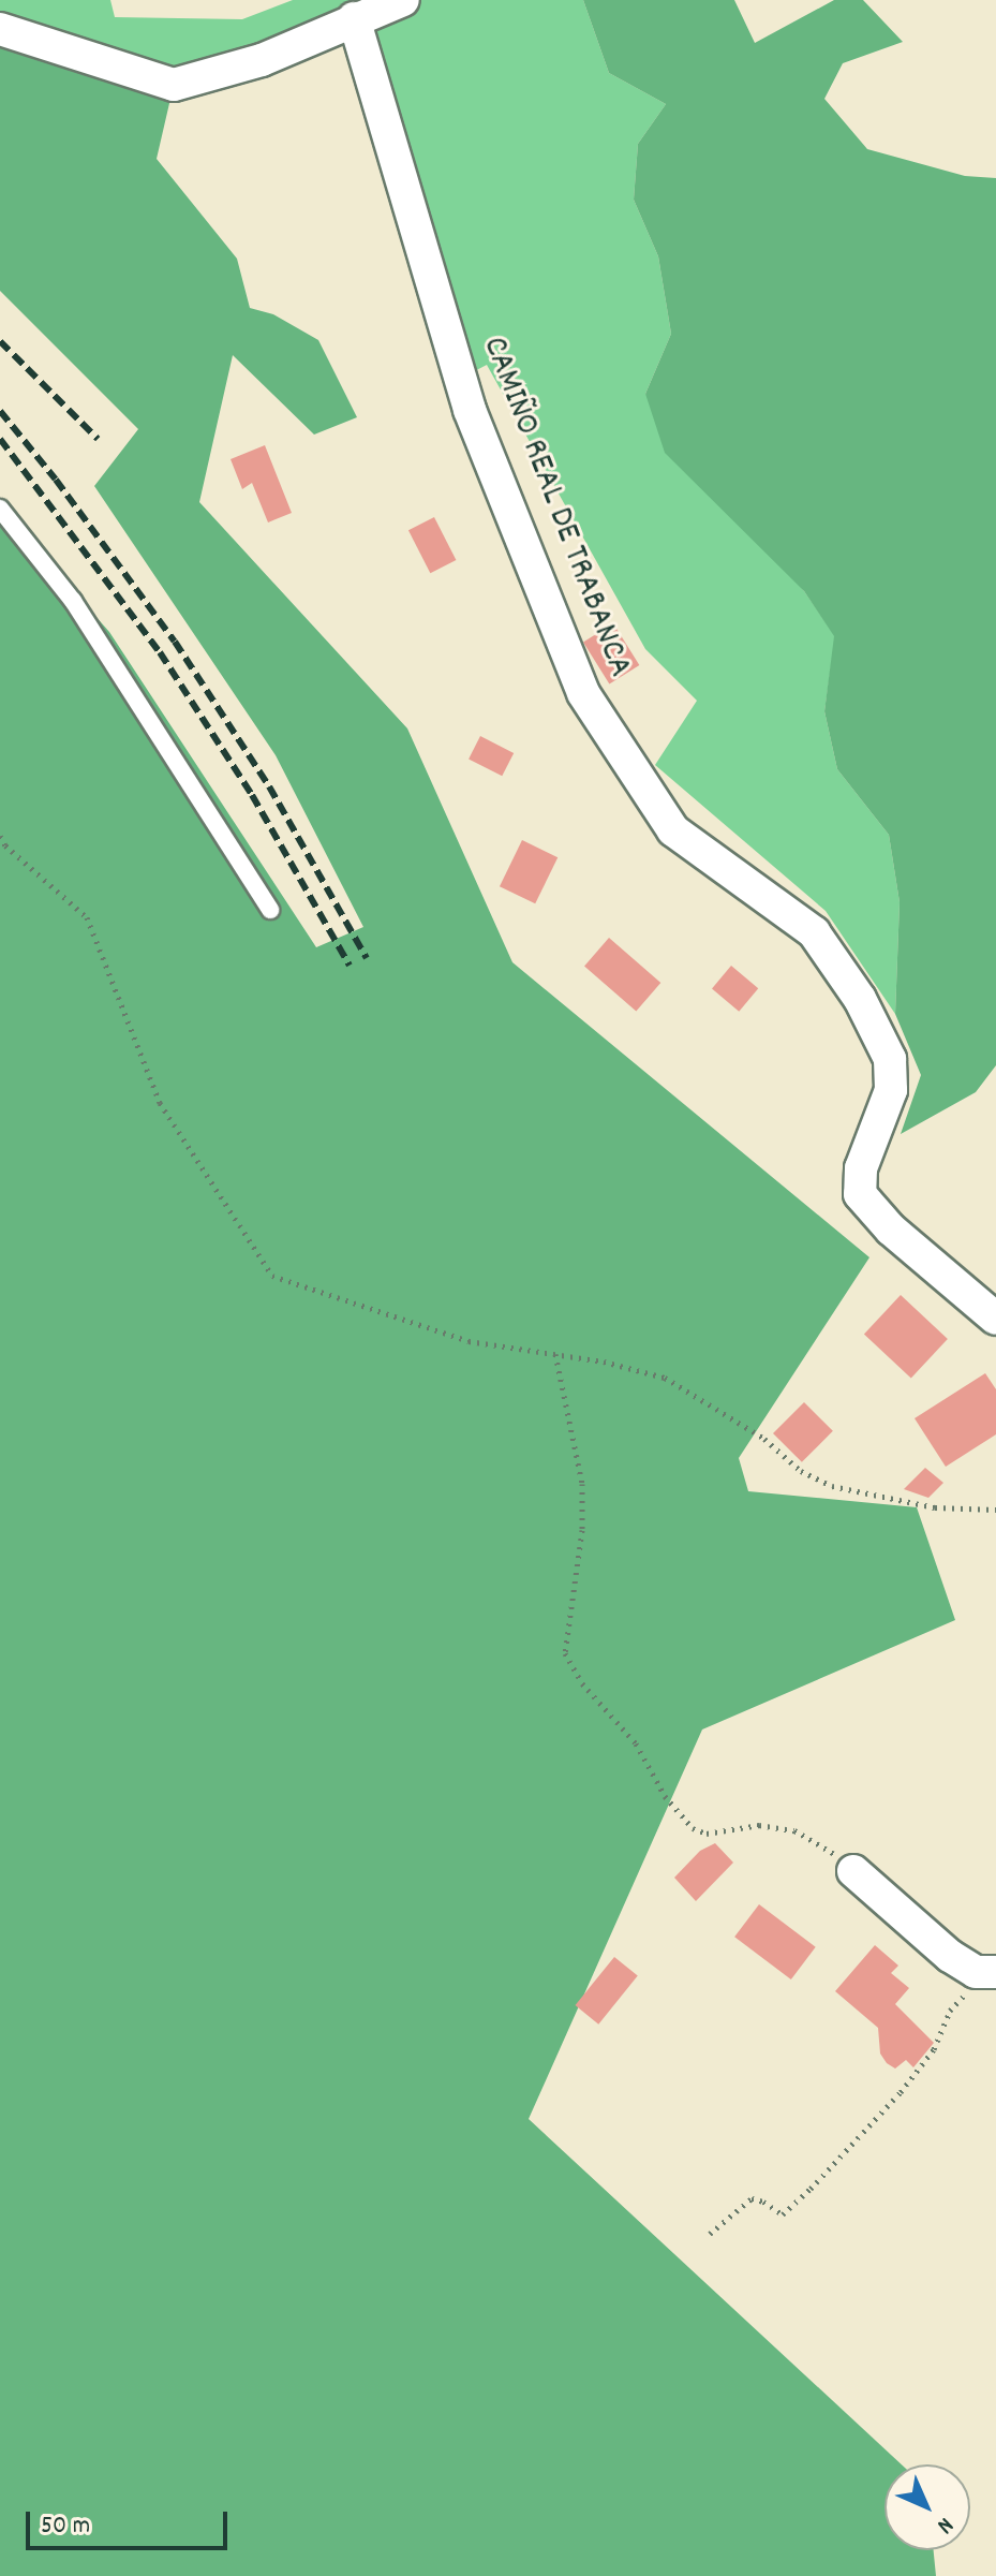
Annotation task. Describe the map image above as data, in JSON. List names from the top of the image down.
{
  "streets": {
    "street": ["CAMIÑO REAL DE TRABANCA"]
  },
  "scale_bar": "50 m",
  "north": "bottom right"
}
